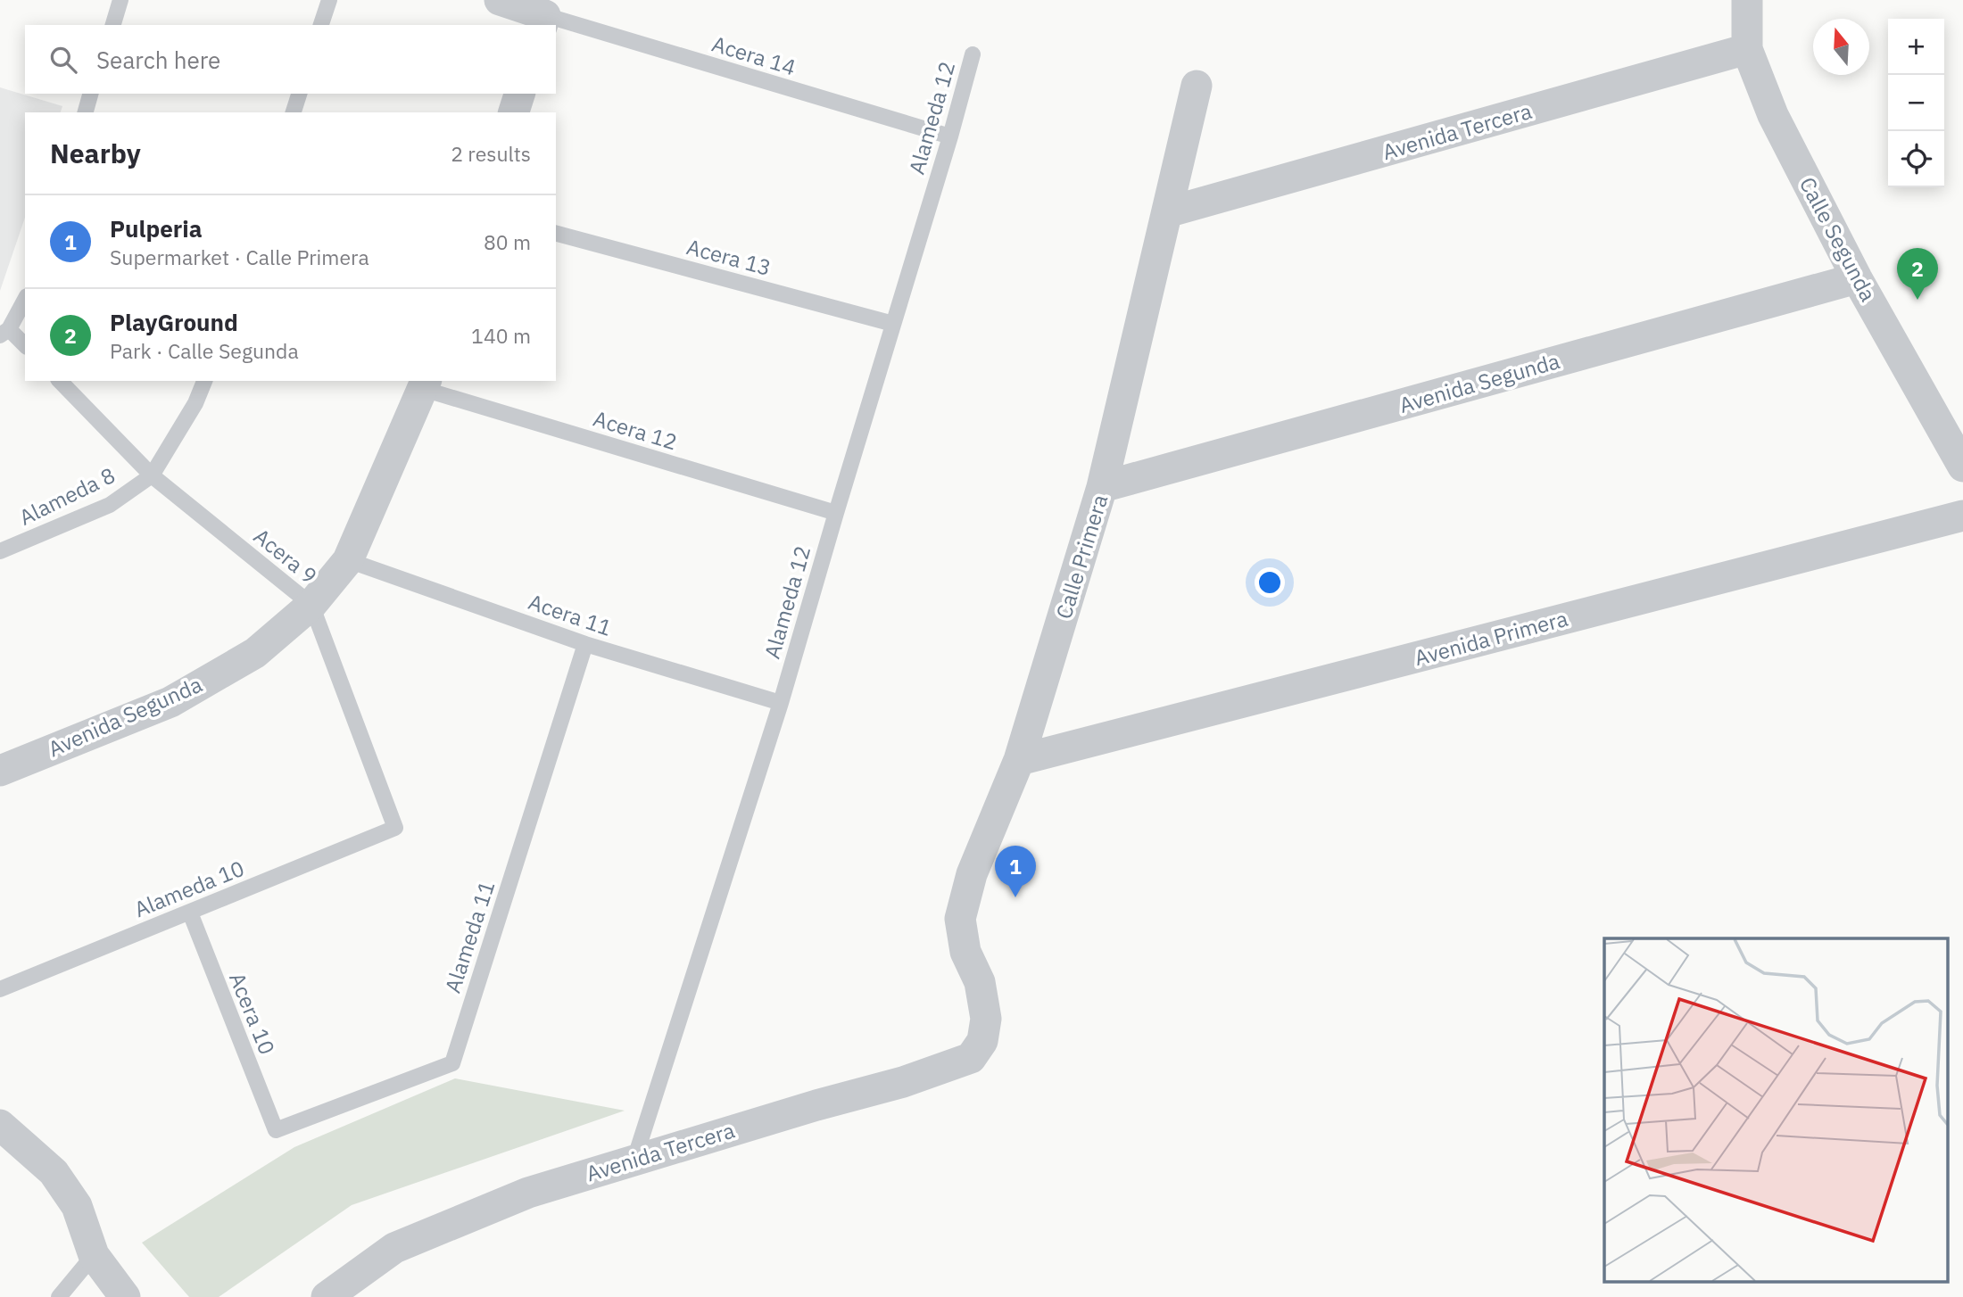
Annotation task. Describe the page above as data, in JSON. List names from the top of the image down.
{
  "streets": {
    "street": [
      "Avenida Tercera",
      "Calle Segunda",
      "Avenida Segunda",
      "Calle Primera",
      "Avenida Primera"
    ],
    "lane": [
      "Acera 14",
      "Alameda 12",
      "Acera 13",
      "Acera 12",
      "Alameda 8",
      "Acera 9",
      "Acera 11",
      "Alameda 10",
      "Alameda 11",
      "Acera 10"
    ]
  },
  "crossings": [
    ["Acera 14", "Alameda 12"],
    ["Alameda 12", "Avenida Tercera"],
    ["Alameda 12", "Acera 13"],
    ["Alameda 12", "Acera 12"],
    ["Alameda 12", "Acera 11"],
    ["Avenida Tercera", "Calle Segunda"],
    ["Avenida Tercera", "Calle Primera"],
    ["Calle Segunda", "Avenida Segunda"],
    ["Avenida Segunda", "Acera 12"],
    ["Avenida Segunda", "Acera 9"],
    ["Avenida Segunda", "Calle Primera"],
    ["Avenida Segunda", "Acera 11"],
    ["Alameda 8", "Acera 9"],
    ["Acera 9", "Alameda 10"],
    ["Calle Primera", "Avenida Primera"],
    ["Acera 11", "Alameda 11"],
    ["Alameda 10", "Acera 10"],
    ["Alameda 11", "Acera 10"]
  ],
  "north": "top",
  "page": {
    "map_buttons": ["+", "−"],
    "search": "Search here",
    "heading": ["Nearby", "2 results"],
    "list": [
      {
        "mark": "1",
        "name": "Pulperia",
        "note": "Supermarket · Calle Primera",
        "value": "80 m"
      },
      {
        "mark": "2",
        "name": "PlayGround",
        "note": "Park · Calle Segunda",
        "value": "140 m"
      }
    ],
    "pins": ["2", "1"]
  }
}
